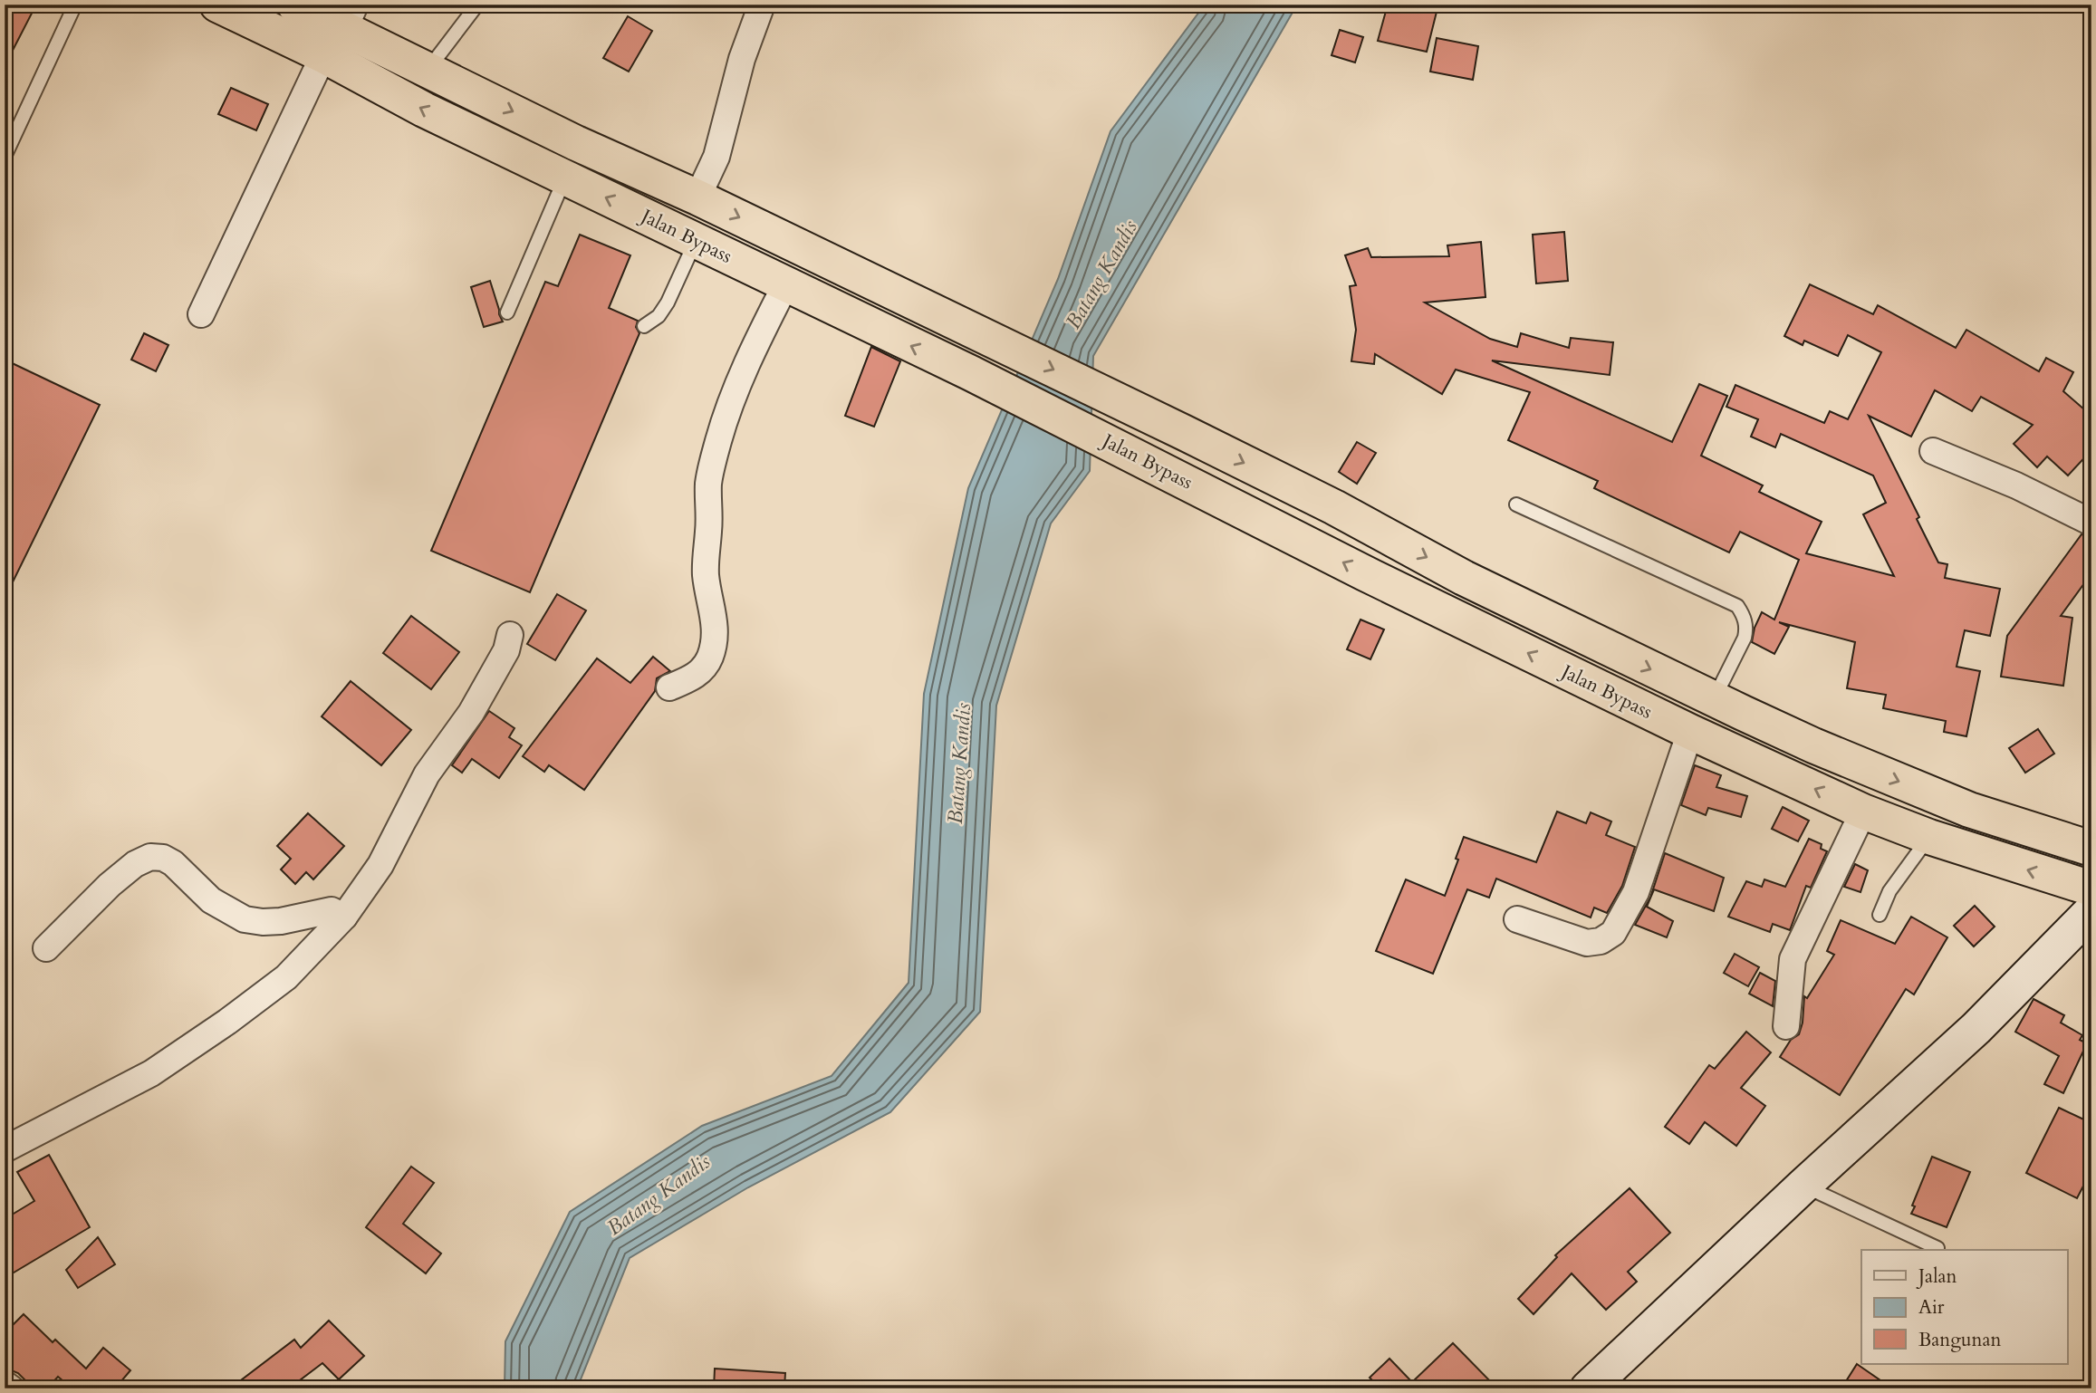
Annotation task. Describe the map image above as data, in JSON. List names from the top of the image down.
{
  "streets": {
    "highway": ["Jalan Bypass"]
  },
  "water": ["Batang Kandis"],
  "legend": ["Jalan", "Air", "Bangunan"]
}
